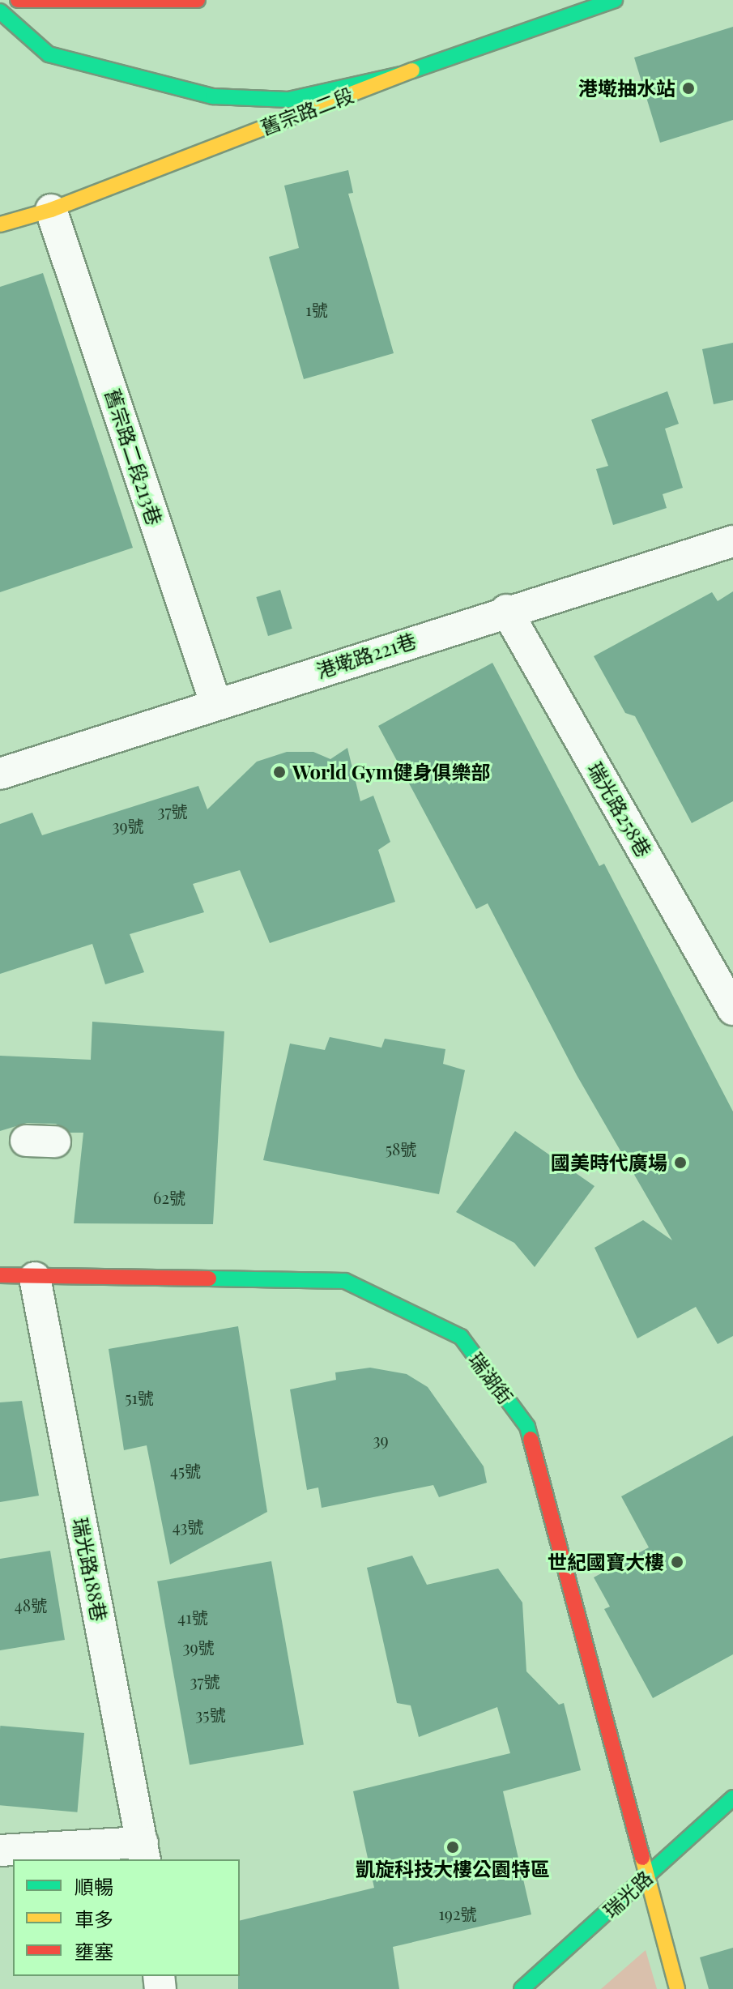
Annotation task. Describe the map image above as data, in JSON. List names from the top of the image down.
{
  "streets": {
    "main road": ["舊宗路二段", "瑞湖街", "瑞光路"],
    "street": [
      "舊宗路二段213巷",
      "港墘路221巷",
      "瑞光路258巷",
      "瑞光路188巷"
    ]
  },
  "crossings": [
    ["舊宗路二段", "舊宗路二段213巷"],
    ["舊宗路二段213巷", "港墘路221巷"],
    ["港墘路221巷", "瑞光路258巷"],
    ["瑞湖街", "瑞光路188巷"],
    ["瑞湖街", "瑞光路"]
  ],
  "places": [
    "港墘抽水站",
    "World Gym健身俱樂部",
    "國美時代廣場",
    "世紀國寶大樓",
    "凱旋科技大樓公園特區"
  ],
  "house_numbers": [
    "1號",
    "37號",
    "39號",
    "58號",
    "62號",
    "51號",
    "39",
    "45號",
    "43號",
    "48號",
    "41號",
    "39號",
    "37號",
    "35號",
    "192號"
  ],
  "legend": ["順暢", "車多", "壅塞"]
}
